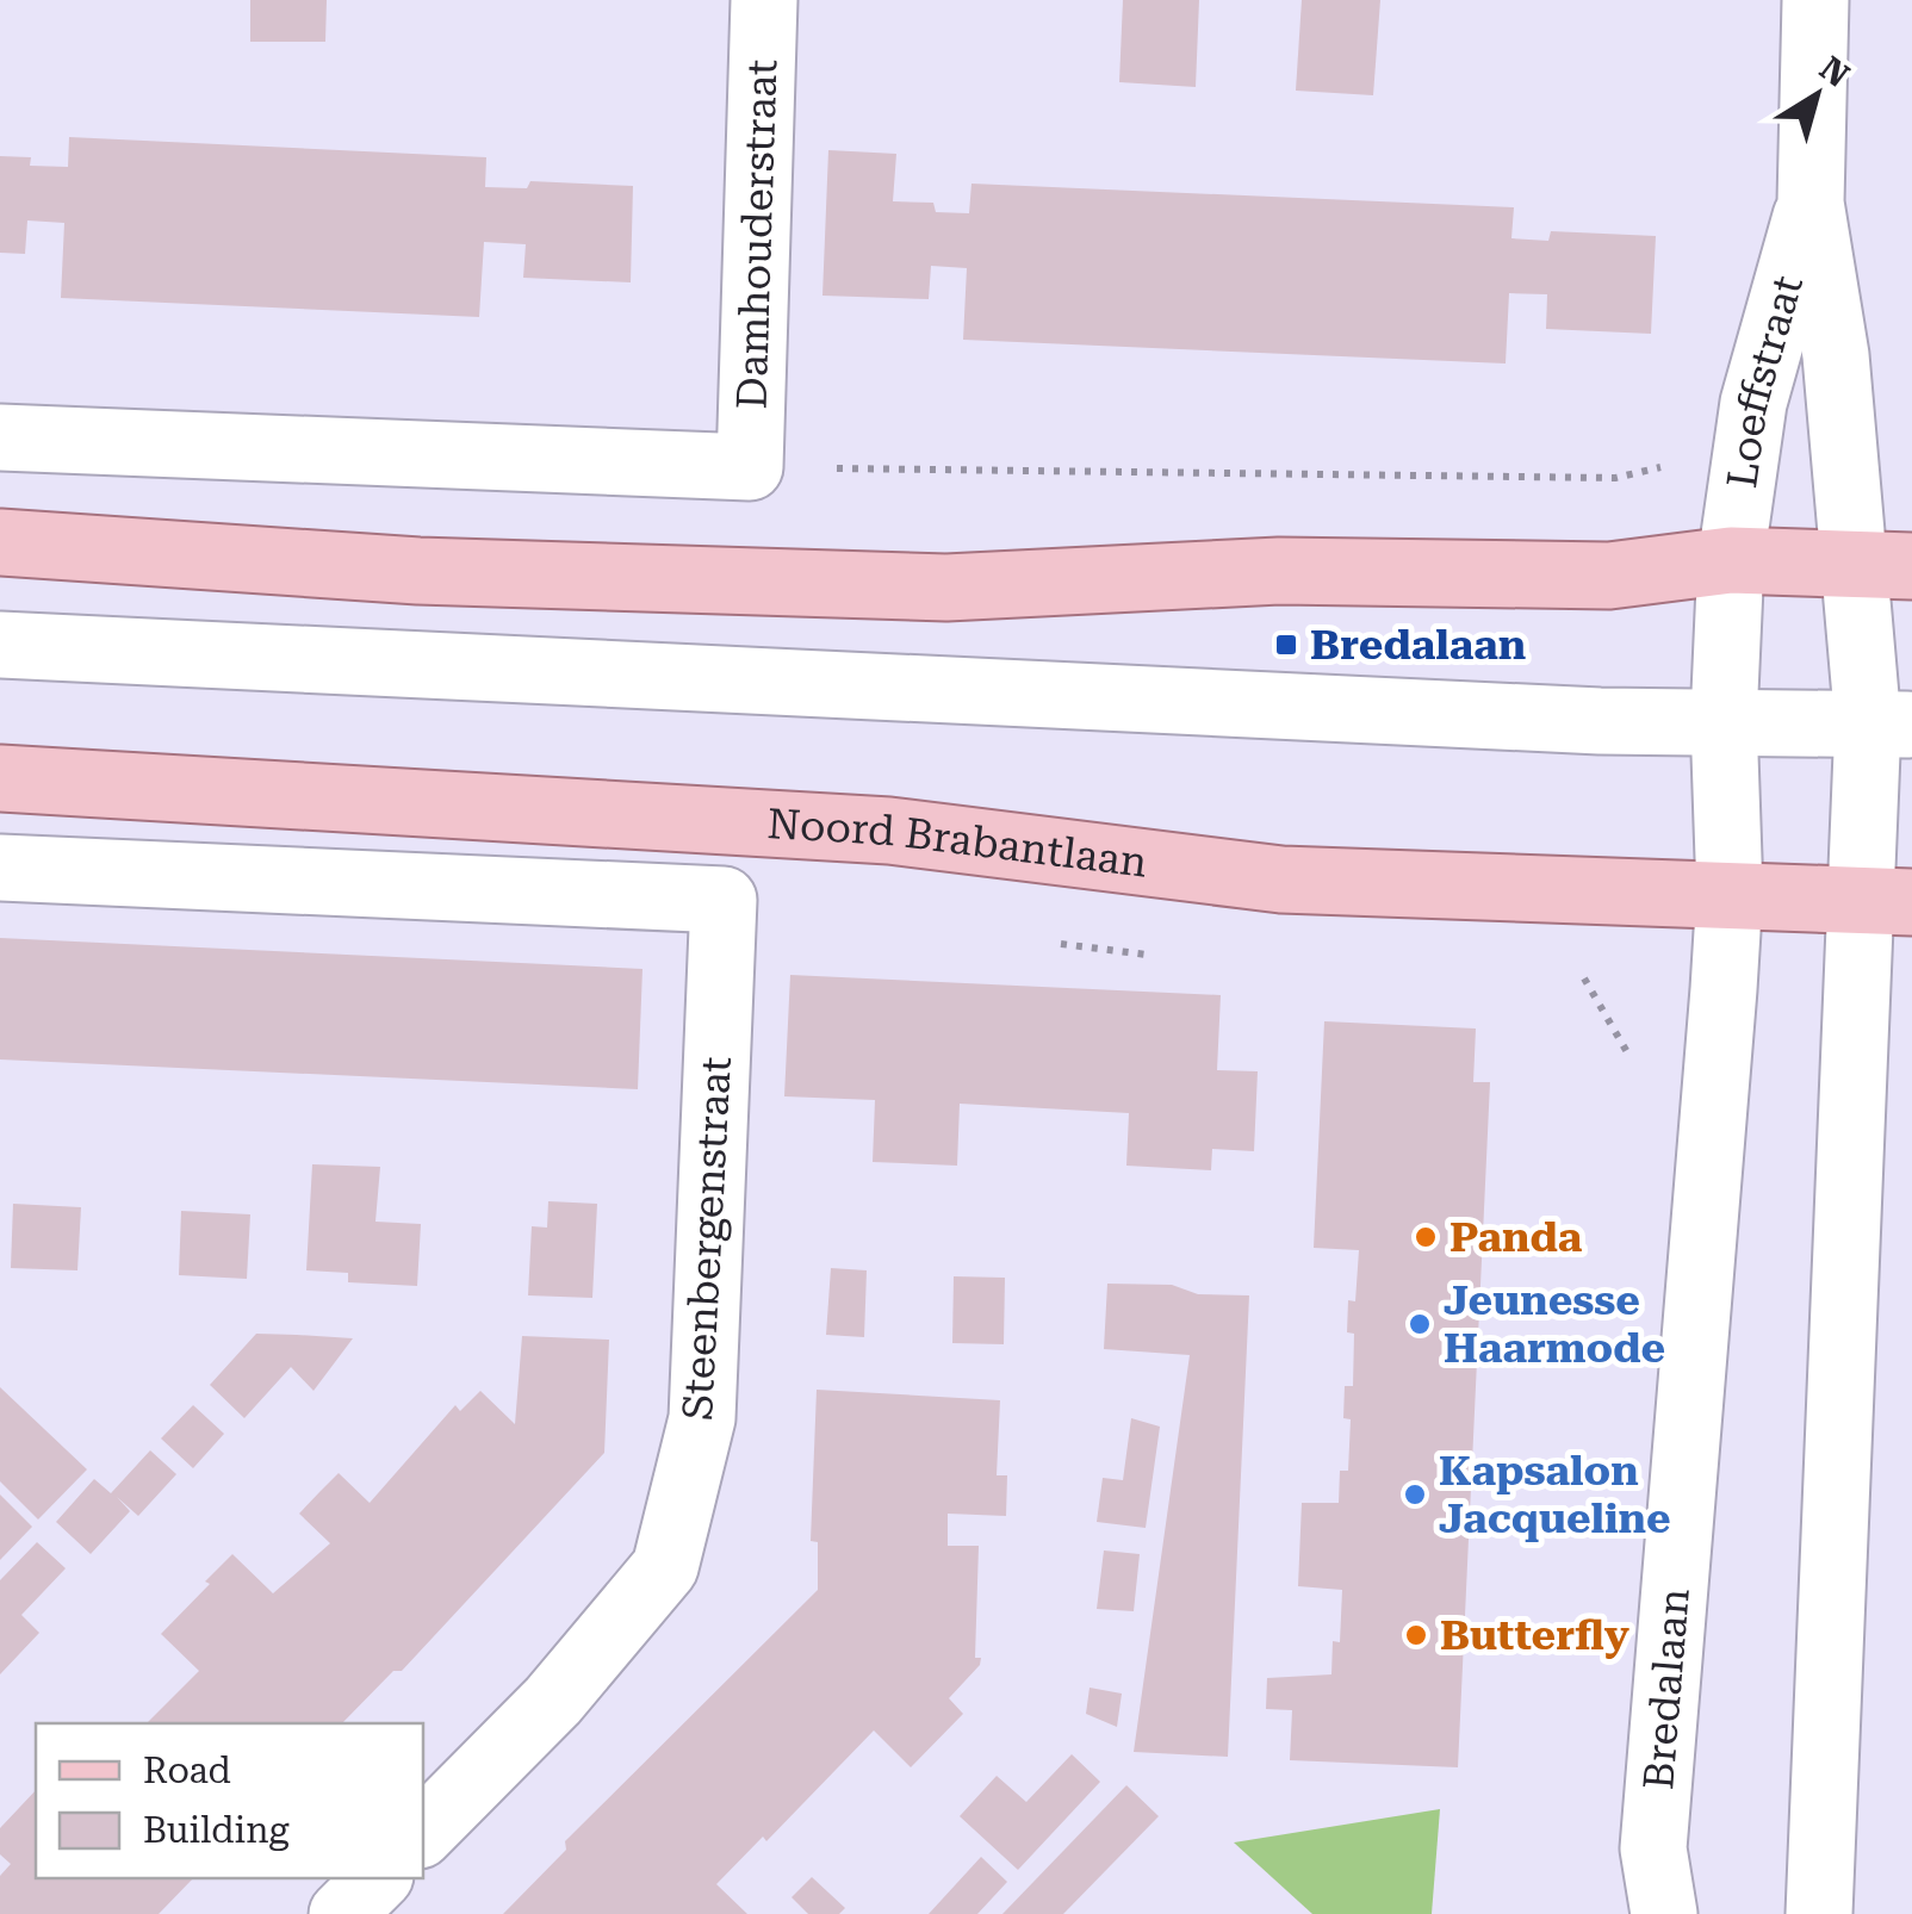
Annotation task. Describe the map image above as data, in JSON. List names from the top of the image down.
{
  "streets": {
    "main road": ["Noord Brabantlaan"],
    "street": [
      "Damhouderstraat",
      "Loeffstraat",
      "Steenbergenstraat",
      "Bredalaan"
    ]
  },
  "crossings": [
    ["Loeffstraat", "Noord Brabantlaan"],
    ["Loeffstraat", "Bredalaan"],
    ["Noord Brabantlaan", "Bredalaan"]
  ],
  "places": {
    "transit": ["Bredalaan"],
    "other": [
      "Panda",
      "Jeunesse Haarmode",
      "Kapsalon Jacqueline",
      "Butterfly"
    ]
  },
  "legend": ["Road", "Building"],
  "north": "top right"
}
